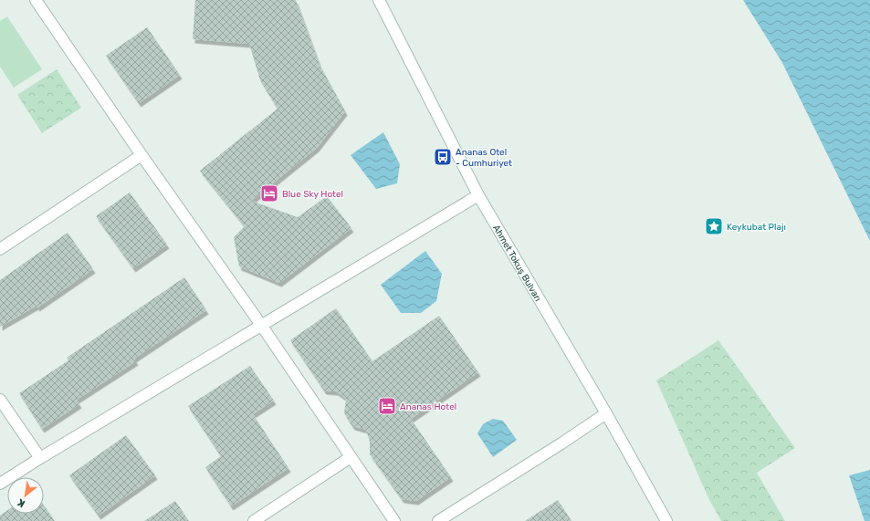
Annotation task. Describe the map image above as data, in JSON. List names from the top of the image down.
{
  "streets": {
    "street": ["Ahmet Tokuş Bulvarı"]
  },
  "places": {
    "bus stop": ["Ananas Otel - Cumhuriyet"],
    "hotel": ["Blue Sky Hotel", "Ananas Hotel"],
    "place": ["Keykubat Plajı"]
  },
  "north": "bottom left"
}
